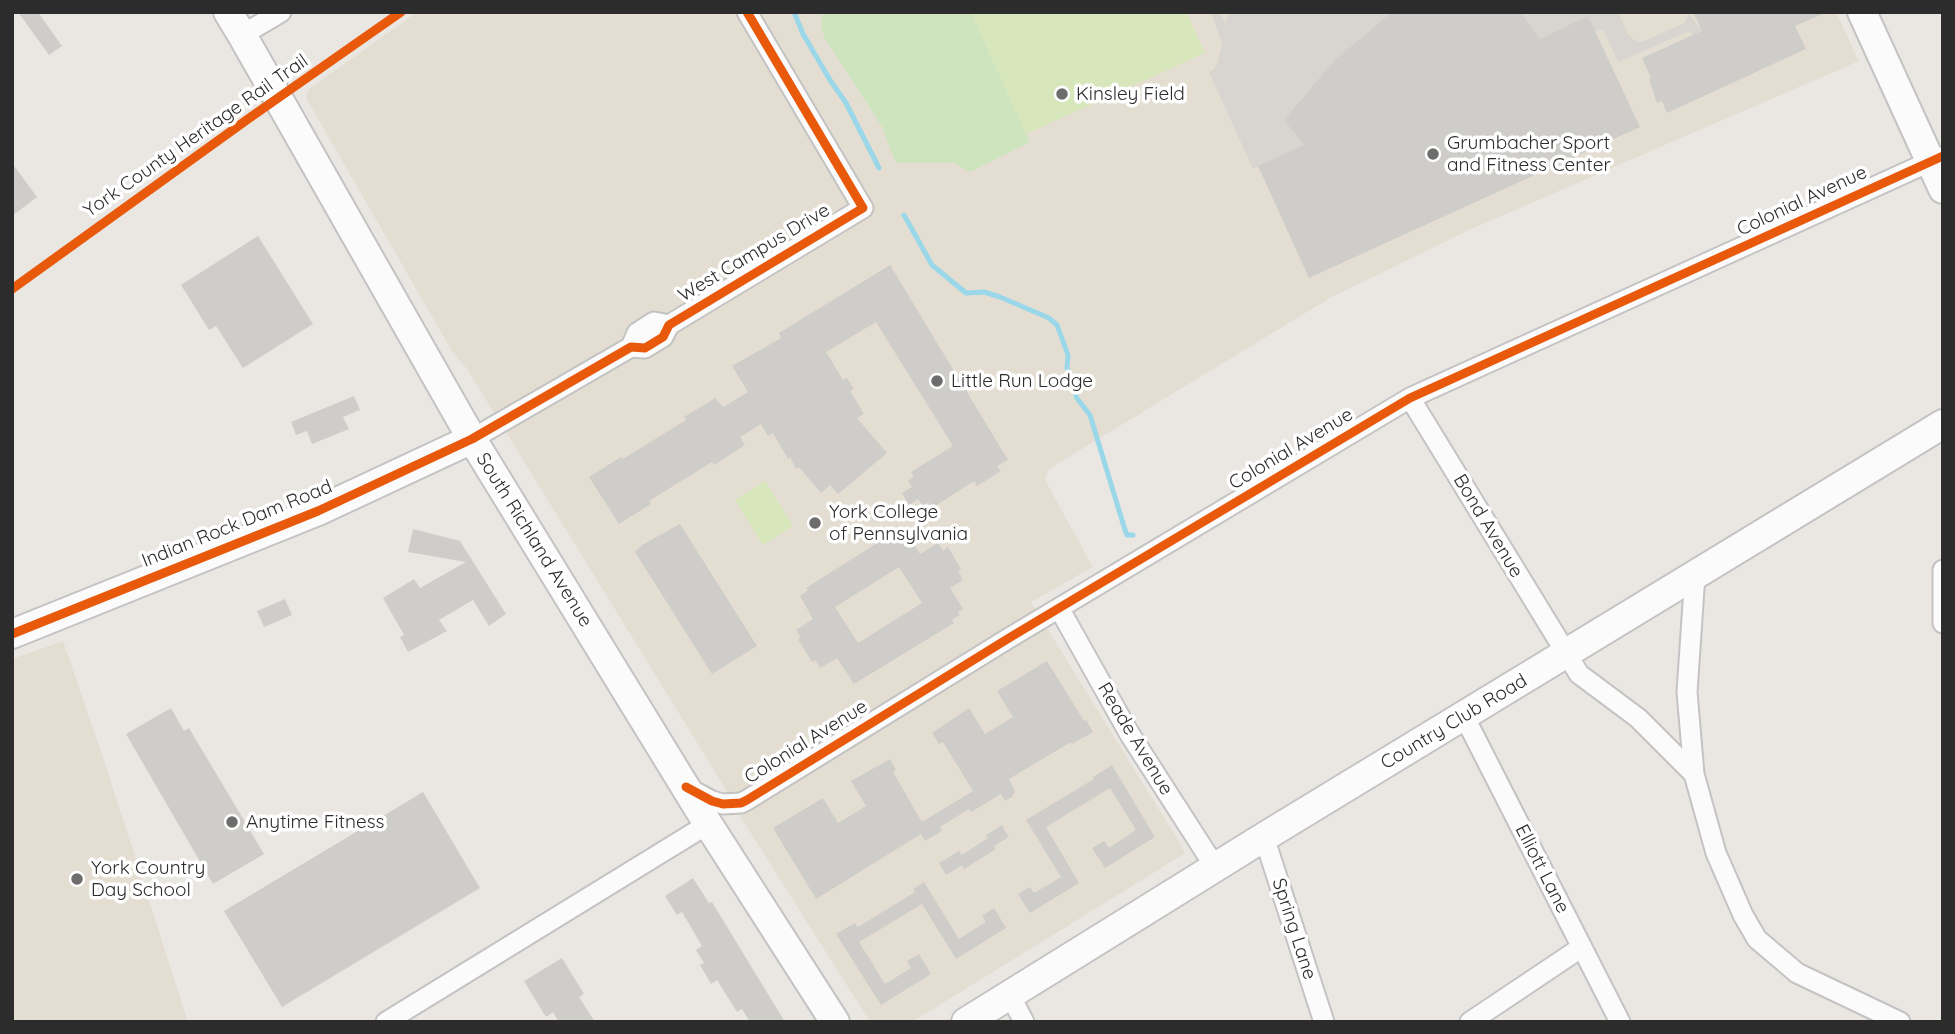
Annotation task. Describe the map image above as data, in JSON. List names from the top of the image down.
{
  "streets": {
    "main road": ["Indian Rock Dam Road", "South Richland Avenue", "Country Club Road"],
    "street": [
      "Colonial Avenue",
      "West Campus Drive",
      "Bond Avenue",
      "Reade Avenue",
      "Elliott Lane",
      "Spring Lane"
    ],
    "cycle path": ["York County Heritage Rail Trail"]
  },
  "crossings": [
    ["Colonial Avenue", "Bond Avenue"],
    ["Colonial Avenue", "South Richland Avenue"],
    ["Colonial Avenue", "Reade Avenue"],
    ["West Campus Drive", "Indian Rock Dam Road"],
    ["West Campus Drive", "South Richland Avenue"],
    ["Indian Rock Dam Road", "South Richland Avenue"],
    ["Bond Avenue", "Country Club Road"],
    ["Country Club Road", "Reade Avenue"],
    ["Country Club Road", "Elliott Lane"],
    ["Country Club Road", "Spring Lane"]
  ],
  "places": [
    "Kinsley Field",
    "Grumbacher Sport and Fitness Center",
    "Little Run Lodge",
    "York College of Pennsylvania",
    "Anytime Fitness",
    "York Country Day School"
  ]
}
